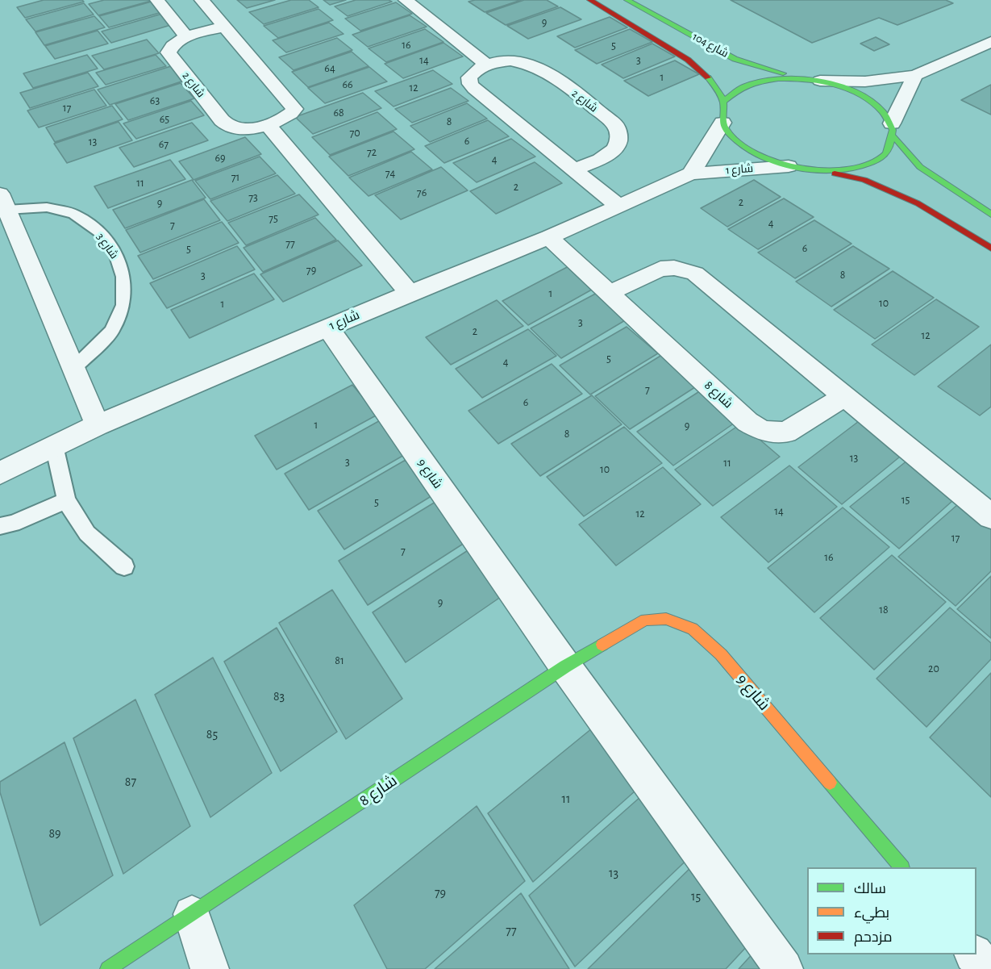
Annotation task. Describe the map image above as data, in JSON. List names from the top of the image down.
{
  "streets": {
    "street": [
      "شارع 104",
      "شارع 2",
      "شارع 1",
      "شارع 3",
      "شارع 8",
      "شارع 9"
    ]
  },
  "crossings": [
    ["شارع 1", "شارع 3"],
    ["شارع 1", "شارع 8"],
    ["شارع 1", "شارع 9"],
    ["شارع 8", "شارع 9"]
  ],
  "house_numbers": [
    "9",
    "16",
    "5",
    "14",
    "3",
    "64",
    "1",
    "66",
    "12",
    "63",
    "17",
    "68",
    "65",
    "8",
    "70",
    "6",
    "13",
    "67",
    "72",
    "69",
    "4",
    "74",
    "71",
    "11",
    "2",
    "76",
    "73",
    "2",
    "9",
    "75",
    "4",
    "7",
    "77",
    "6",
    "5",
    "79",
    "8",
    "3",
    "1",
    "10",
    "1",
    "3",
    "2",
    "12",
    "5",
    "4",
    "7",
    "6",
    "1",
    "9",
    "8",
    "13",
    "3",
    "11",
    "10",
    "15",
    "5",
    "14",
    "12",
    "17",
    "7",
    "16",
    "9",
    "18",
    "81",
    "20",
    "83",
    "85",
    "87",
    "11",
    "89",
    "13",
    "79",
    "15",
    "77"
  ],
  "legend": ["سالك", "بطيء", "مزدحم"]
}
